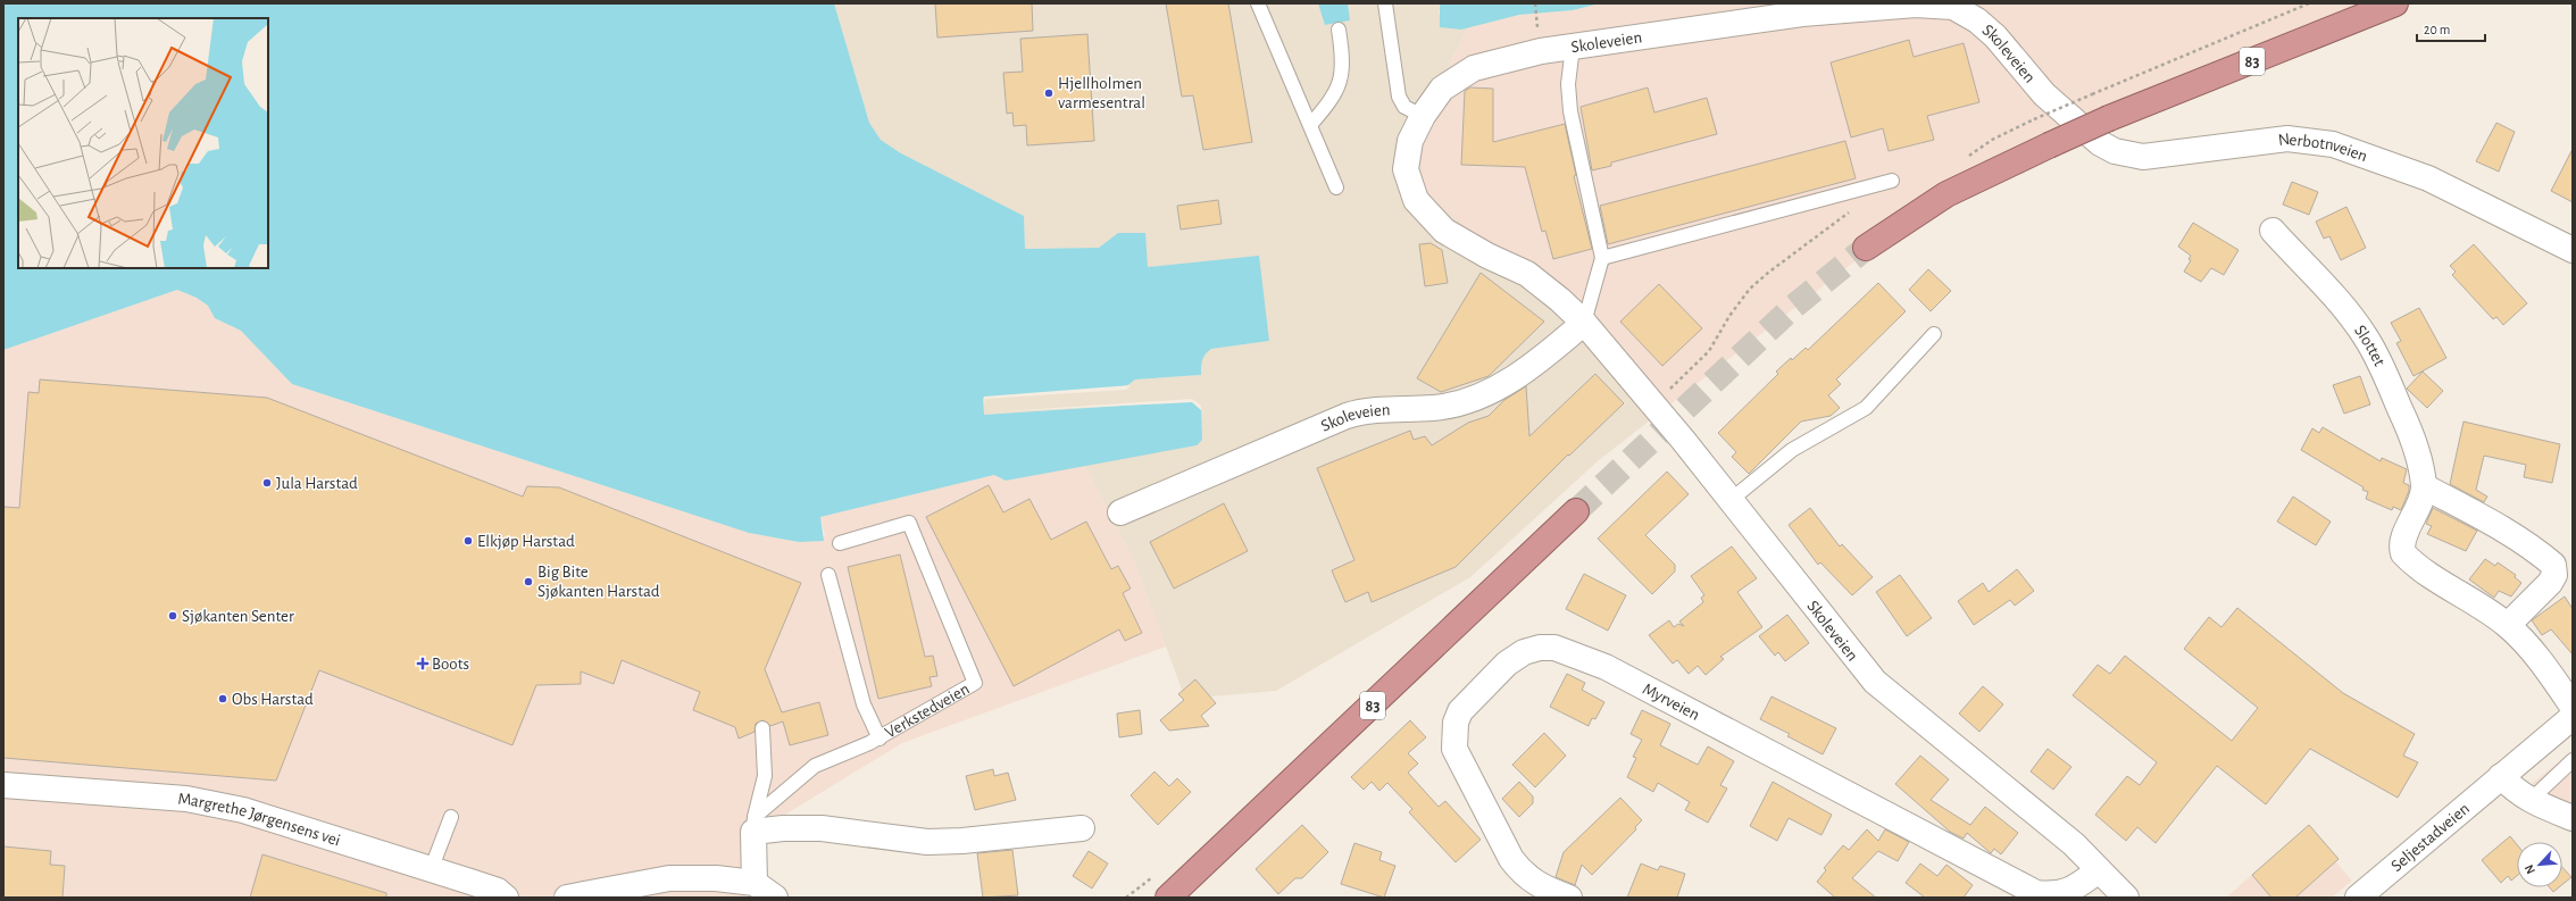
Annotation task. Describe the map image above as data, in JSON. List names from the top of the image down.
{
  "streets": {
    "highway": ["83"],
    "street": [
      "Skoleveien",
      "Nerbotnveien",
      "Slottet",
      "Myrveien",
      "Margrethe Jørgensens vei",
      "Seljestadveien"
    ],
    "lane": ["Verkstedveien"]
  },
  "crossings": [
    ["Skoleveien", "Nerbotnveien"],
    ["Skoleveien", "Myrveien"]
  ],
  "places": {
    "other": [
      "Hjellholmen varmesentral",
      "Jula Harstad",
      "Elkjøp Harstad",
      "Big Bite Sjøkanten Harstad",
      "Sjøkanten Senter",
      "Obs Harstad"
    ],
    "health": ["Boots"]
  },
  "scale_bar": "20 m",
  "north": "bottom left"
}
